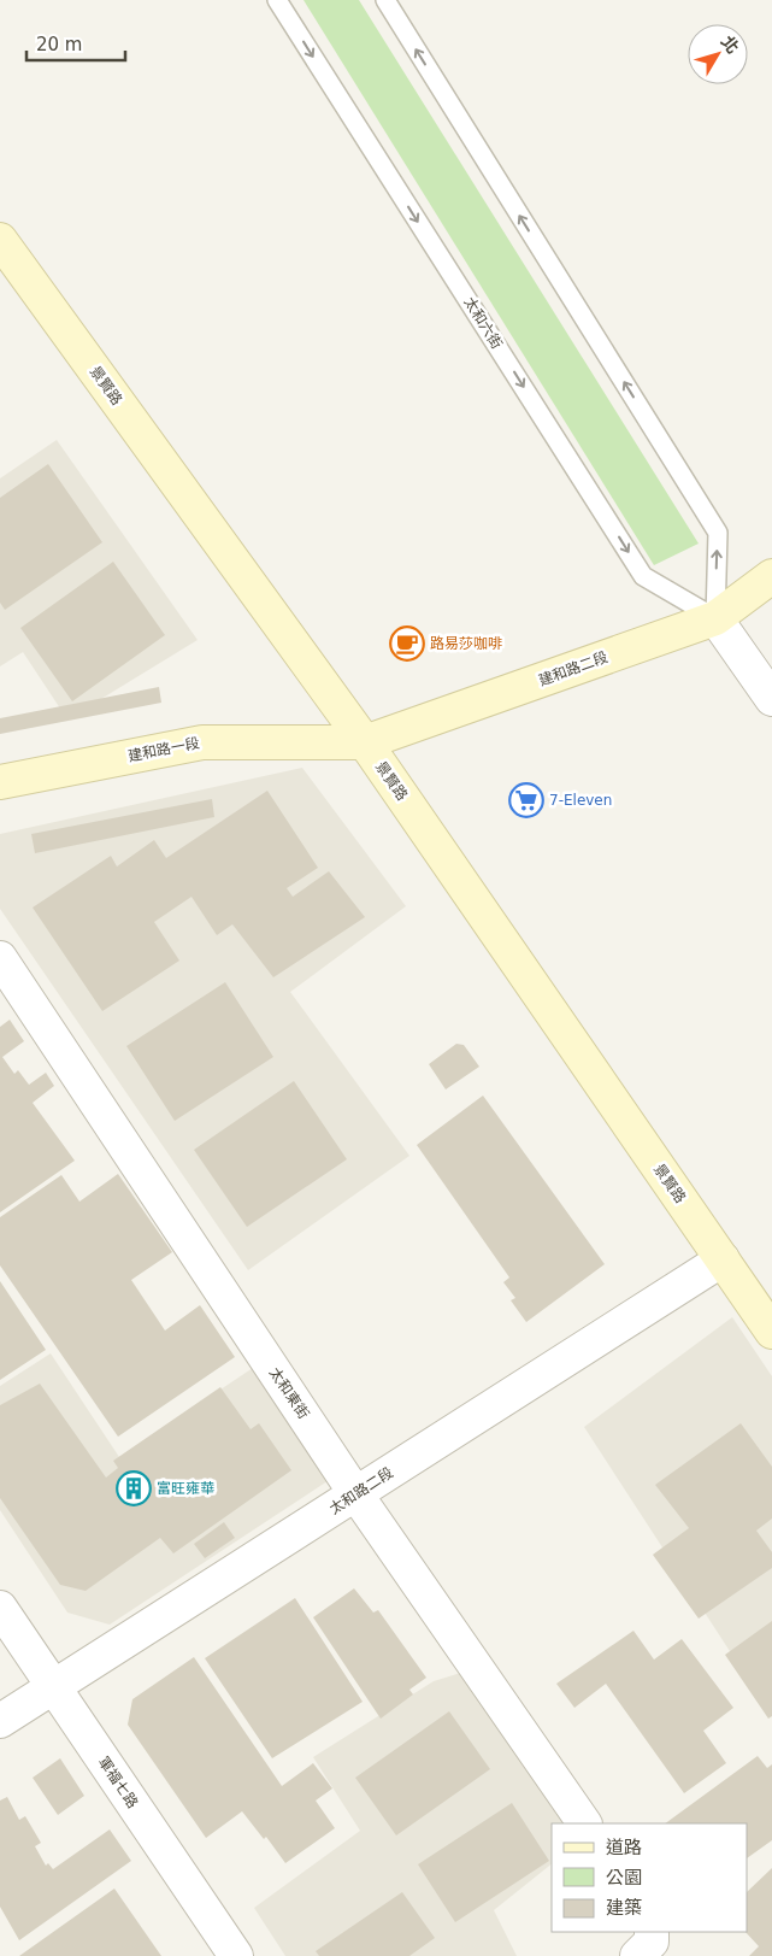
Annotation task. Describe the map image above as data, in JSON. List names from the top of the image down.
{
  "streets": {
    "street": [
      "太和六街",
      "景賢路",
      "建和路二段",
      "建和路一段",
      "太和東街",
      "太和路二段",
      "軍福七路"
    ]
  },
  "crossings": [
    ["太和六街", "建和路二段"],
    ["景賢路", "建和路二段"],
    ["景賢路", "建和路一段"],
    ["景賢路", "太和路二段"],
    ["建和路二段", "建和路一段"],
    ["太和東街", "太和路二段"],
    ["太和路二段", "軍福七路"]
  ],
  "places": {
    "cafe": ["路易莎咖啡"],
    "supermarket": ["7-Eleven"],
    "building": ["富旺雍華"]
  },
  "legend": ["道路", "公園", "建築"],
  "scale_bar": "20 m",
  "north": "top right"
}
